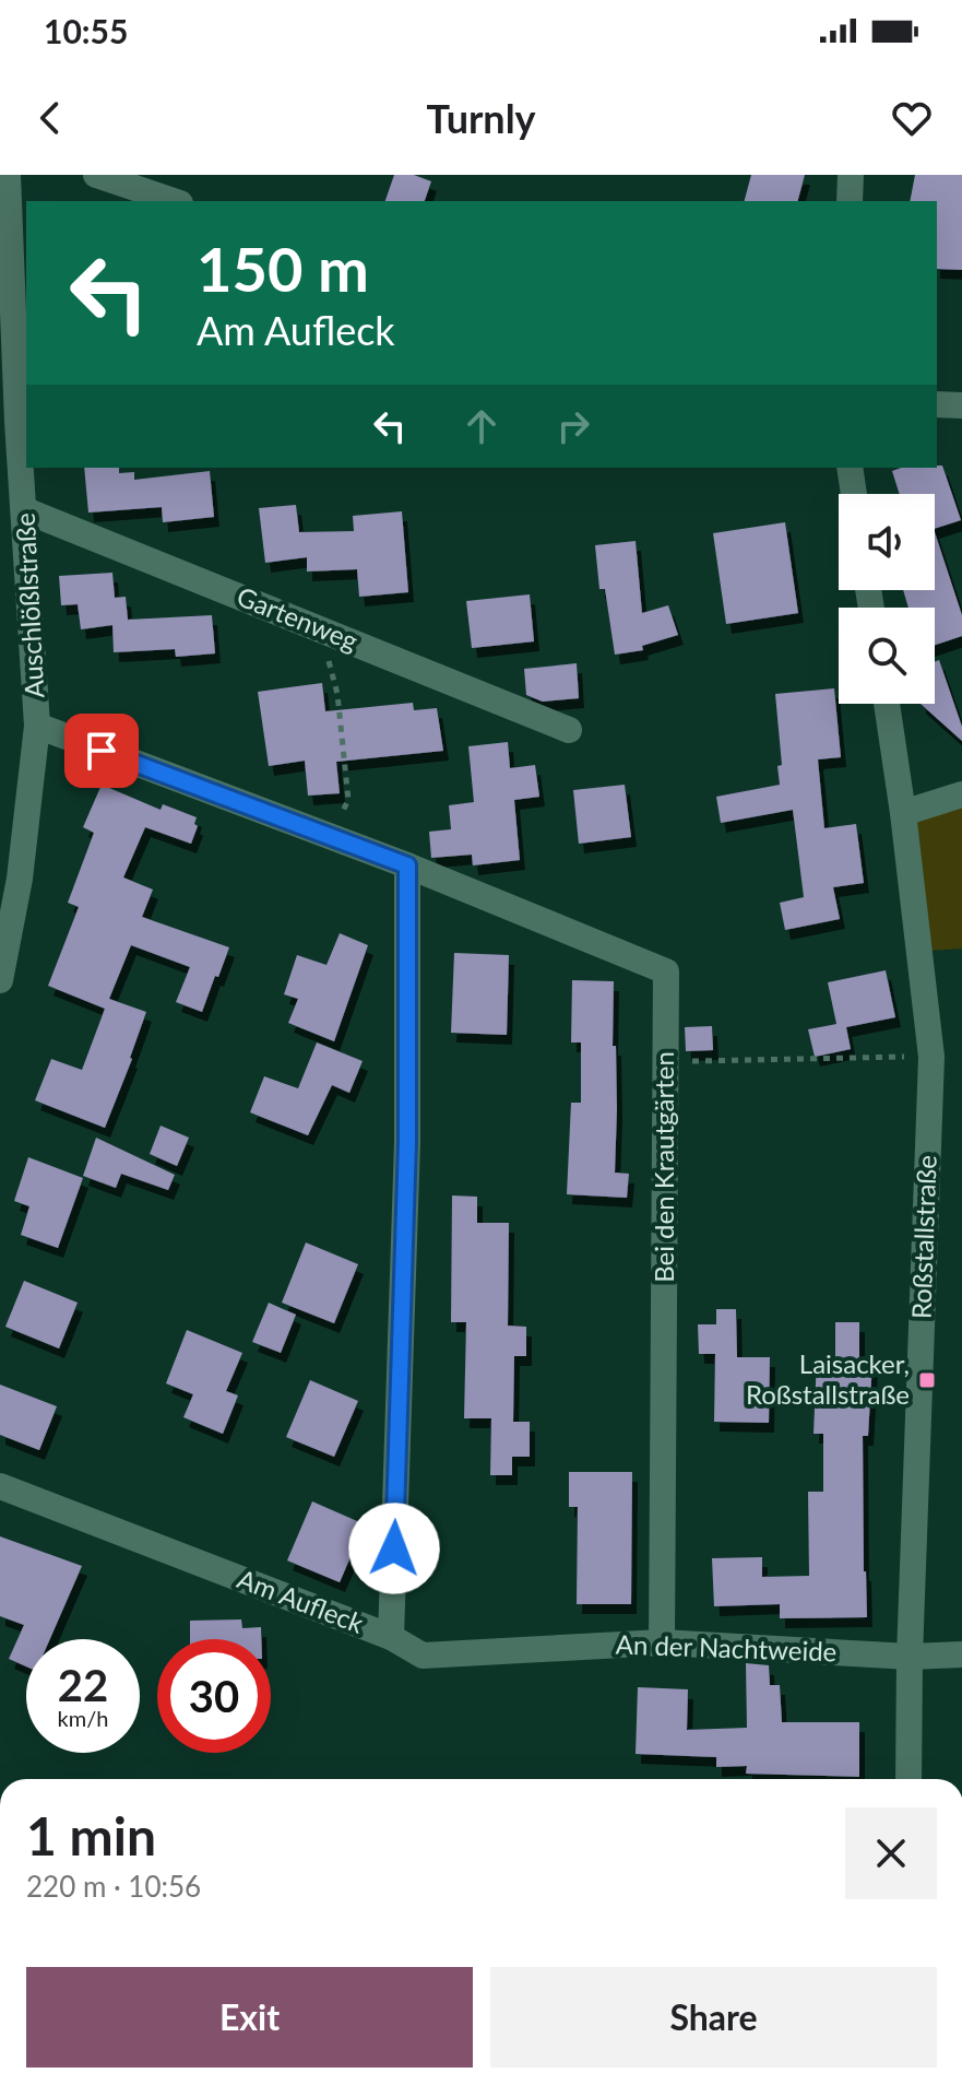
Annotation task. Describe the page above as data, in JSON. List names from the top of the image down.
{
  "streets": {
    "street": [
      "Auschlößlstraße",
      "Gartenweg",
      "Bei den Krautgärten",
      "Roßstallstraße",
      "Am Aufleck",
      "An der Nachtweide"
    ]
  },
  "crossings": [
    ["Auschlößlstraße", "Gartenweg"],
    ["Bei den Krautgärten", "Am Aufleck"],
    ["Bei den Krautgärten", "An der Nachtweide"],
    ["Roßstallstraße", "An der Nachtweide"],
    ["Am Aufleck", "An der Nachtweide"]
  ],
  "places": {
    "transit": ["Laisacker, Roßstallstraße"]
  },
  "page": {
    "status": "10:55",
    "header": "Turnly",
    "turn": ["150 m", "Am Aufleck"],
    "speed": "22 km/h",
    "limit": "30",
    "heading": ["1 min", "220 m · 10:56"],
    "buttons": ["Exit", "Share"]
  }
}
